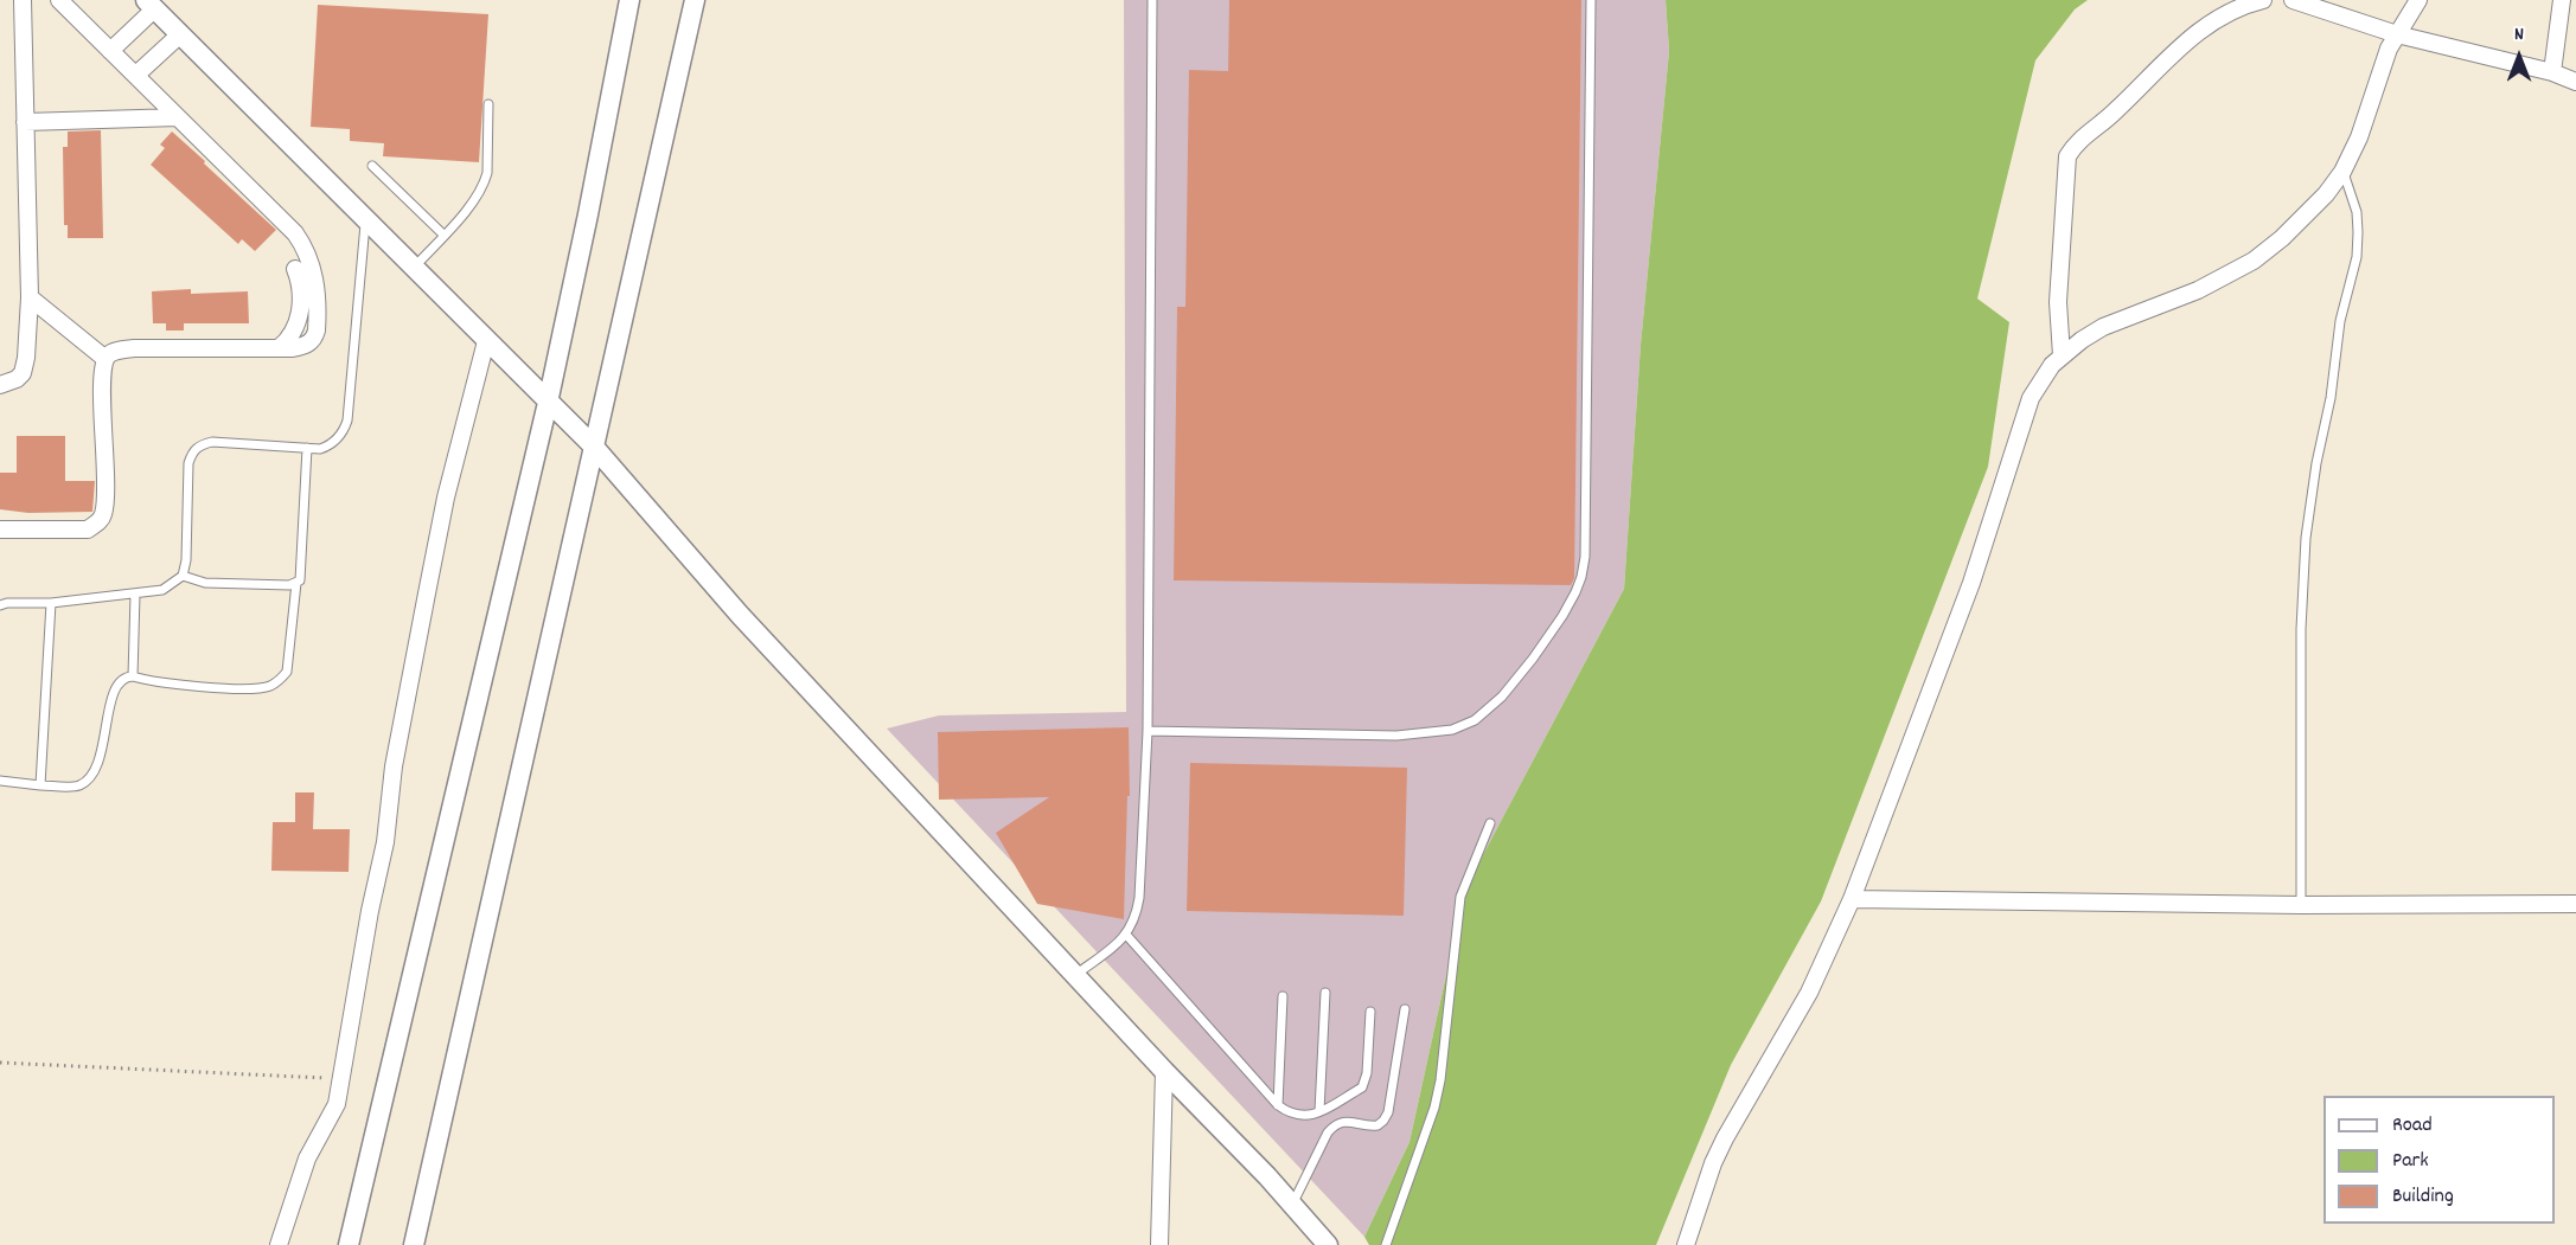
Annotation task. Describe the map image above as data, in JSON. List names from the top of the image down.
{
  "legend": ["Road", "Park", "Building"],
  "north": "top"
}
